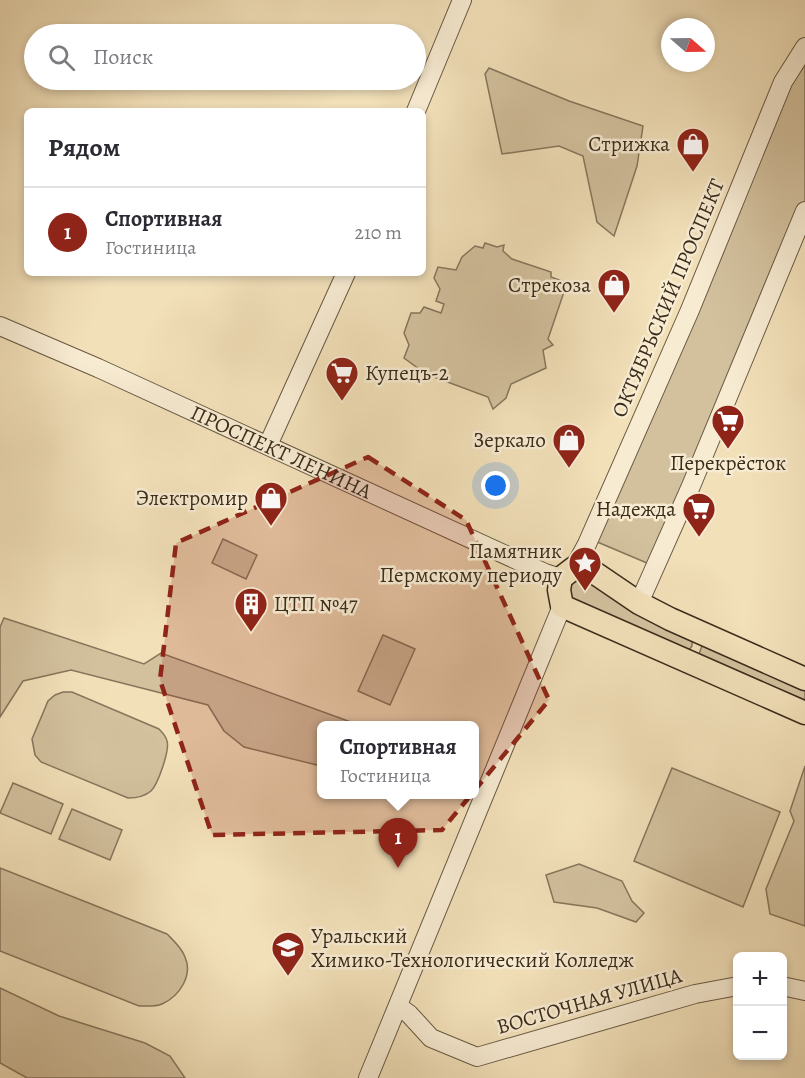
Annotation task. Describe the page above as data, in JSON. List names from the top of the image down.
{
  "streets": {
    "main road": ["ПРОСПЕКТ ЛЕНИНА"],
    "street": ["ОКТЯБРЬСКИЙ ПРОСПЕКТ", "ВОСТОЧНАЯ УЛИЦА"]
  },
  "crossings": [
    ["ОКТЯБРЬСКИЙ ПРОСПЕКТ", "ПРОСПЕКТ ЛЕНИНА"]
  ],
  "places": {
    "shop": [
      "Стрижка",
      "Стрекоза",
      "Зеркало",
      "Электромир"
    ],
    "supermarket": ["Купецъ-2", "Перекрёсток", "Надежда"],
    "place": ["Памятник Пермскому периоду"],
    "building": ["ЦТП №47"],
    "school or university": ["Уральский Химико-Технологический Колледж"]
  },
  "north": "right",
  "page": {
    "search": "Поиск",
    "heading": "Рядом",
    "list": [
      {
        "mark": "1",
        "name": "Спортивная",
        "note": "Гостиница",
        "value": "210 m"
      }
    ],
    "popup": ["Спортивная", "Гостиница"],
    "pins": "1",
    "map_buttons": ["+", "−"]
  }
}
